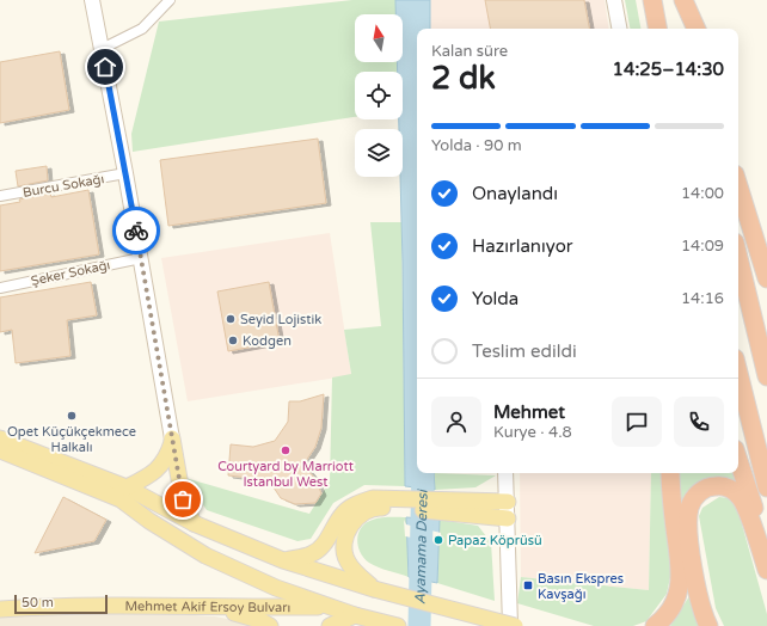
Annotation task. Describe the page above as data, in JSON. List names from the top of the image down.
{
  "streets": {
    "main road": ["Mehmet Akif Ersoy Bulvarı"],
    "street": ["Burcu Sokağı", "Şeker Sokağı"]
  },
  "water": ["Ayamama Deresi"],
  "places": {
    "other": [
      "Seyid Lojistik",
      "Kodgen",
      "Opet Küçükçekmece Halkalı",
      "Courtyard by Marriott Istanbul West",
      "Papaz Köprüsü"
    ],
    "transit": ["Basın Ekspres Kavşağı"]
  },
  "scale_bar": "50 m",
  "north": "top",
  "page": {
    "heading": ["2 dk", "Kalan süre", "14:25–14:30"],
    "panel": ["Mehmet", "Kurye · 4.8"],
    "bar": "Yolda · 90 m",
    "list": [
      ["Onaylandı", "14:00"],
      ["Hazırlanıyor", "14:09"],
      ["Yolda", "14:16"],
      "Teslim edildi"
    ],
    "scale": "50 m"
  }
}
